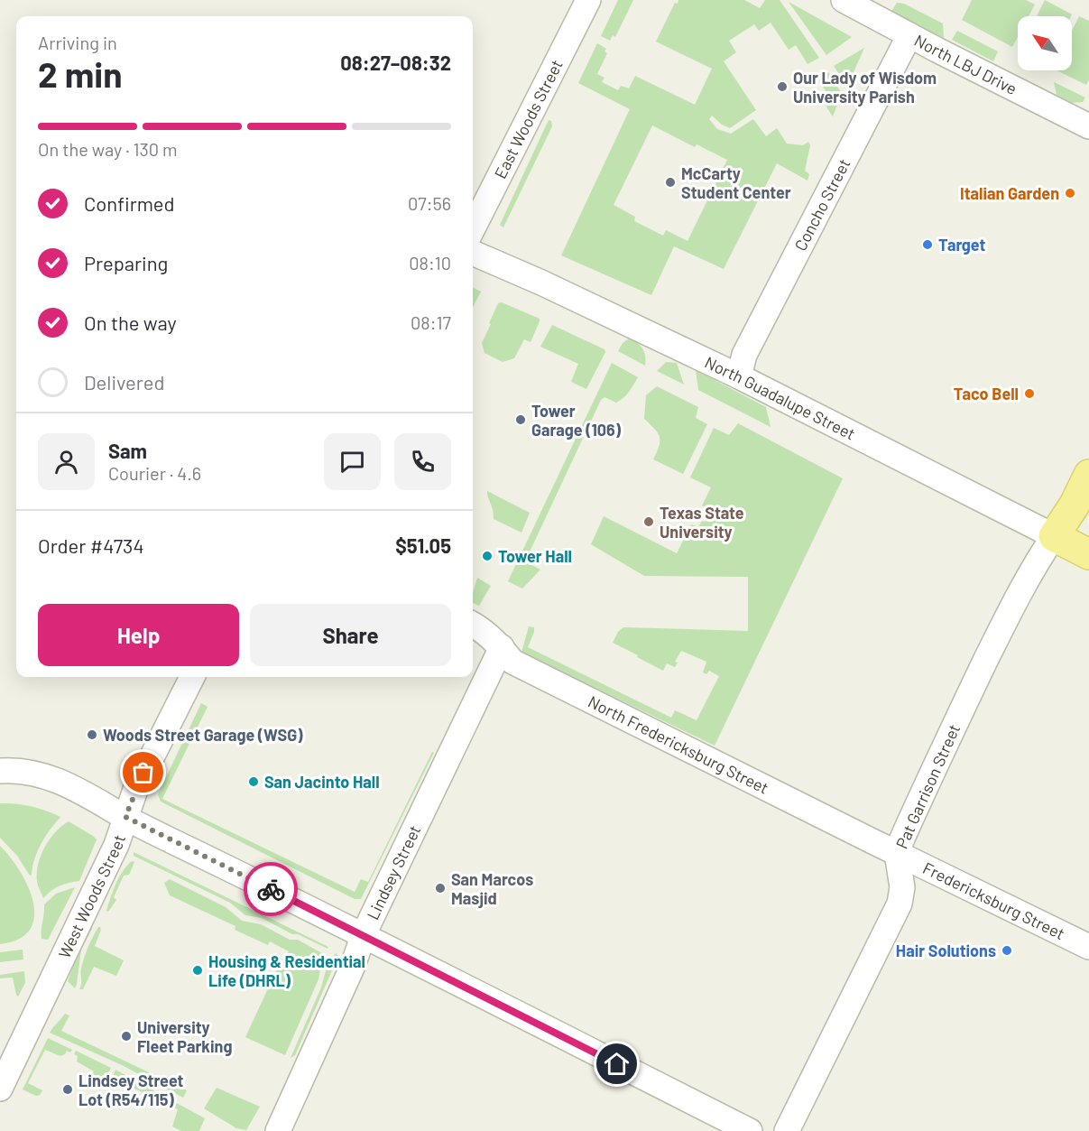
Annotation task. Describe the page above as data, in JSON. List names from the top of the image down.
{
  "streets": {
    "main road": ["North Guadalupe Street"],
    "street": [
      "North LBJ Drive",
      "East Woods Street",
      "Concho Street",
      "North Fredericksburg Street",
      "Pat Garrison Street",
      "Lindsey Street",
      "West Woods Street",
      "Fredericksburg Street"
    ]
  },
  "crossings": [
    ["North LBJ Drive", "Concho Street"],
    ["Concho Street", "North Guadalupe Street"],
    ["North Guadalupe Street", "Pat Garrison Street"],
    ["North Fredericksburg Street", "Pat Garrison Street"],
    ["North Fredericksburg Street", "Lindsey Street"],
    ["North Fredericksburg Street", "Fredericksburg Street"],
    ["Pat Garrison Street", "Fredericksburg Street"]
  ],
  "places": [
    "Our Lady of Wisdom University Parish",
    "McCarty Student Center",
    "Italian Garden",
    "Target",
    "Taco Bell",
    "Tower Garage (106)",
    "Texas State University",
    "Tower Hall",
    "Woods Street Garage (WSG)",
    "San Jacinto Hall",
    "San Marcos Masjid",
    "Hair Solutions",
    "Housing & Residential Life (DHRL)",
    "University Fleet Parking",
    "Lindsey Street Lot (R54/115)"
  ],
  "north": "top left",
  "page": {
    "heading": ["2 min", "Arriving in", "08:27–08:32"],
    "panel": [
      "Sam",
      "Courier · 4.6",
      "Order #4734",
      "$51.05"
    ],
    "bar": "On the way · 130 m",
    "list": [
      ["Confirmed", "07:56"],
      ["Preparing", "08:10"],
      ["On the way", "08:17"],
      "Delivered"
    ],
    "buttons": ["Help", "Share"]
  }
}
